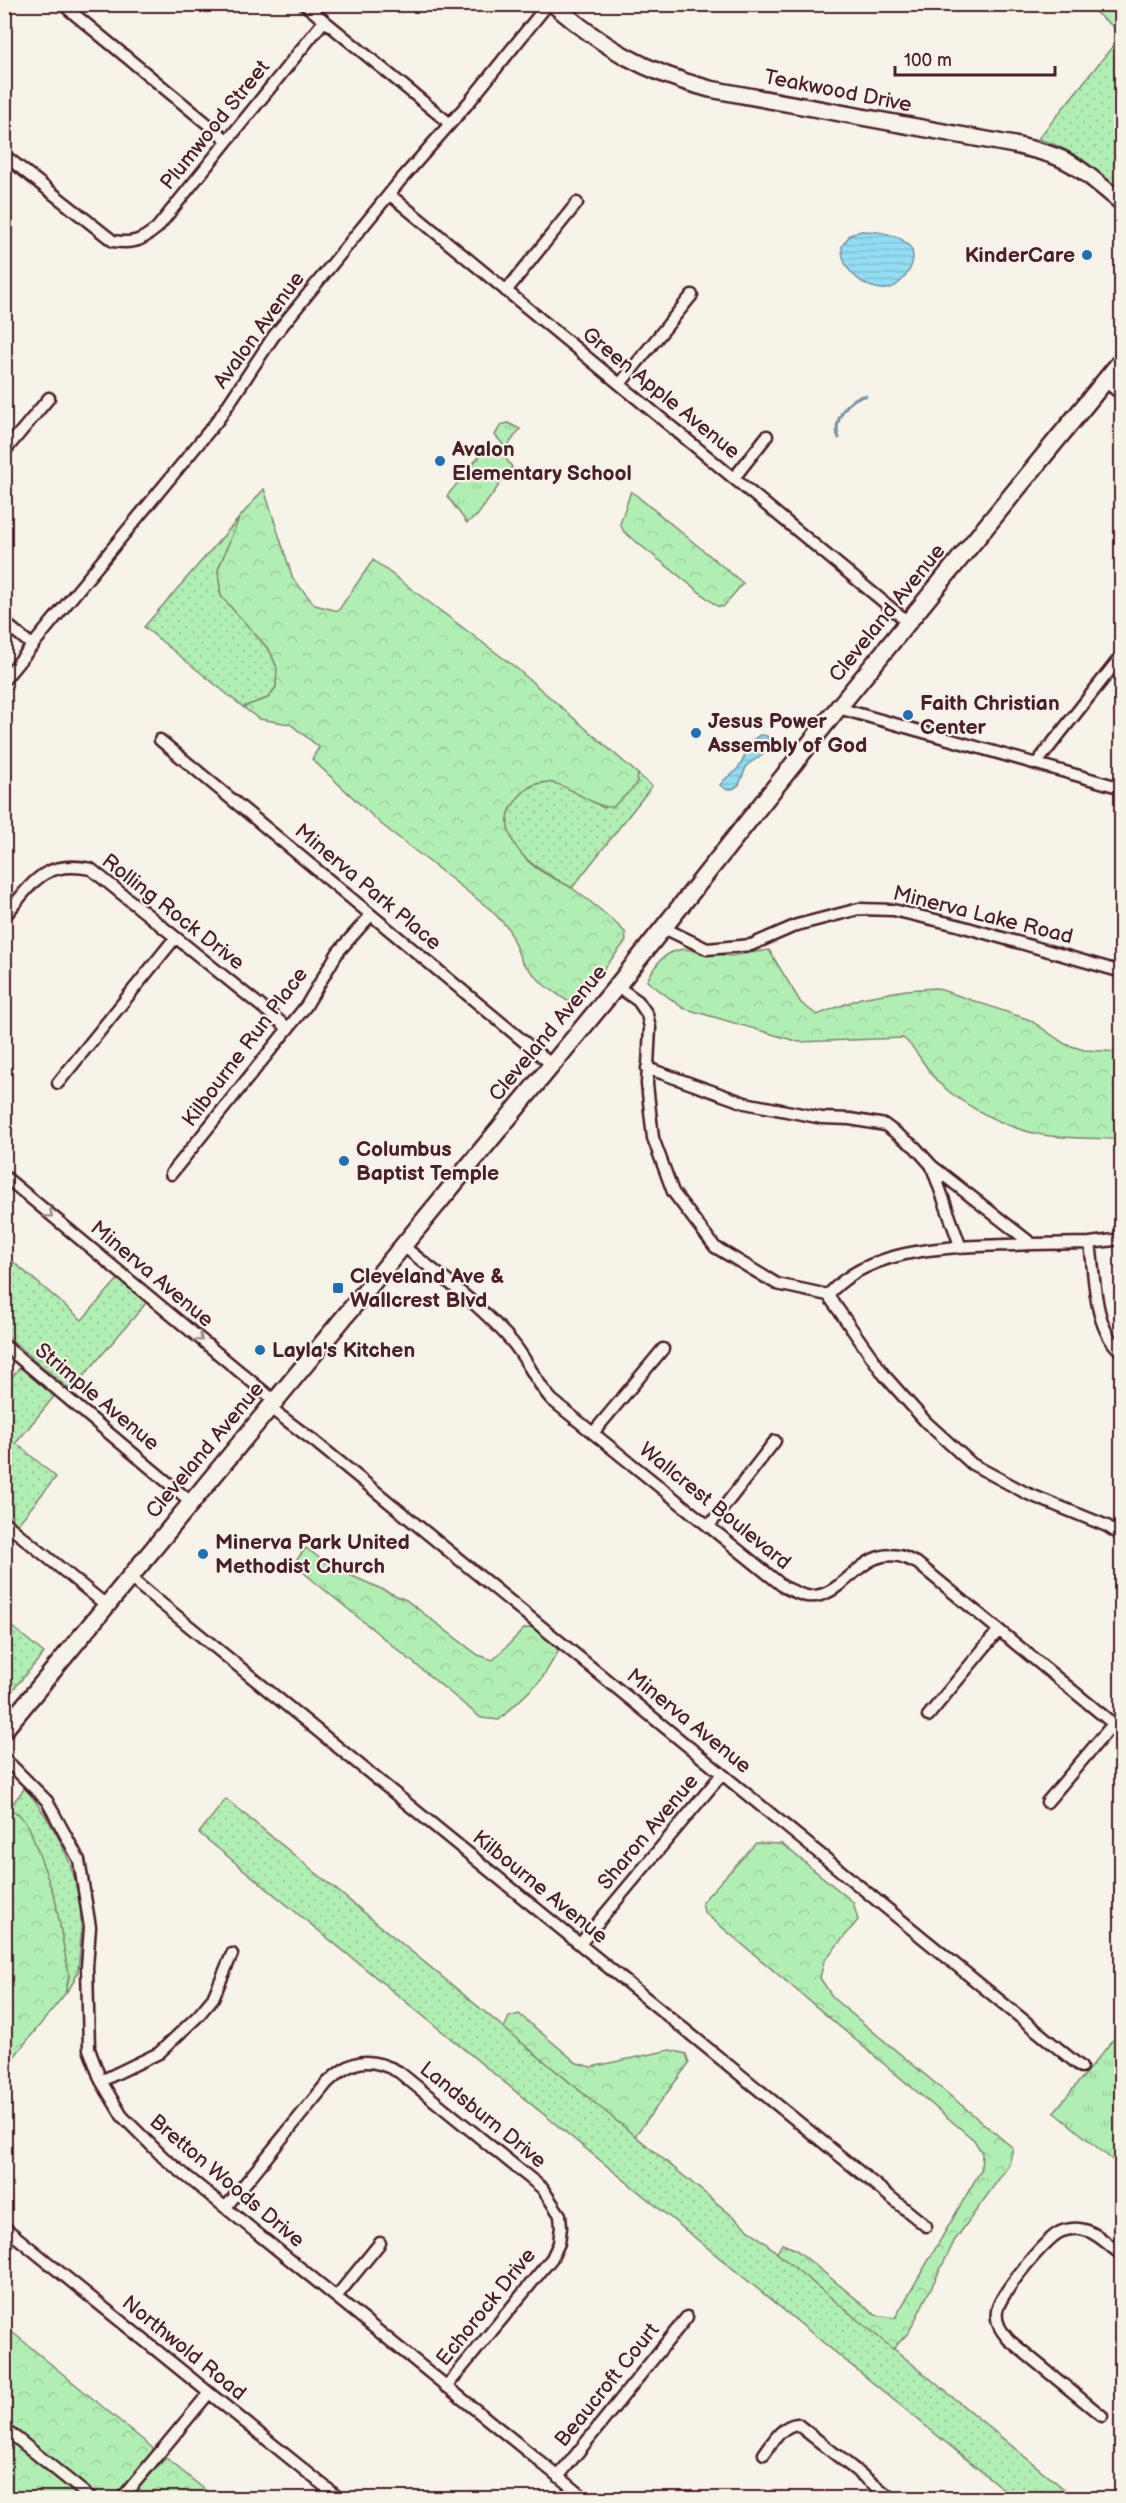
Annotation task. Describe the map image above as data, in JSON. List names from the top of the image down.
{
  "streets": {
    "main road": ["Cleveland Avenue"],
    "street": [
      "Teakwood Drive",
      "Plumwood Street",
      "Avalon Avenue",
      "Green Apple Avenue",
      "Minerva Park Place",
      "Rolling Rock Drive",
      "Minerva Lake Road",
      "Kilbourne Run Place",
      "Minerva Avenue",
      "Strimple Avenue",
      "Wallcrest Boulevard",
      "Sharon Avenue",
      "Kilbourne Avenue",
      "Landsburn Drive",
      "Bretton Woods Drive",
      "Echorock Drive",
      "Northwold Road",
      "Beaucroft Court"
    ]
  },
  "crossings": [
    ["Teakwood Drive", "Avalon Avenue"],
    ["Avalon Avenue", "Green Apple Avenue"],
    ["Green Apple Avenue", "Cleveland Avenue"],
    ["Cleveland Avenue", "Minerva Park Place"],
    ["Cleveland Avenue", "Minerva Lake Road"],
    ["Cleveland Avenue", "Minerva Avenue"],
    ["Cleveland Avenue", "Strimple Avenue"],
    ["Cleveland Avenue", "Wallcrest Boulevard"],
    ["Cleveland Avenue", "Kilbourne Avenue"],
    ["Minerva Park Place", "Kilbourne Run Place"],
    ["Rolling Rock Drive", "Kilbourne Run Place"],
    ["Minerva Avenue", "Sharon Avenue"],
    ["Sharon Avenue", "Kilbourne Avenue"],
    ["Landsburn Drive", "Bretton Woods Drive"],
    ["Landsburn Drive", "Echorock Drive"],
    ["Bretton Woods Drive", "Echorock Drive"],
    ["Bretton Woods Drive", "Beaucroft Court"]
  ],
  "places": {
    "other": [
      "KinderCare",
      "Avalon Elementary School",
      "Faith Christian Center",
      "Jesus Power Assembly of God",
      "Columbus Baptist Temple",
      "Layla's Kitchen",
      "Minerva Park United Methodist Church"
    ],
    "transit": ["Cleveland Ave & Wallcrest Blvd"]
  },
  "scale_bar": "100 m"
}
